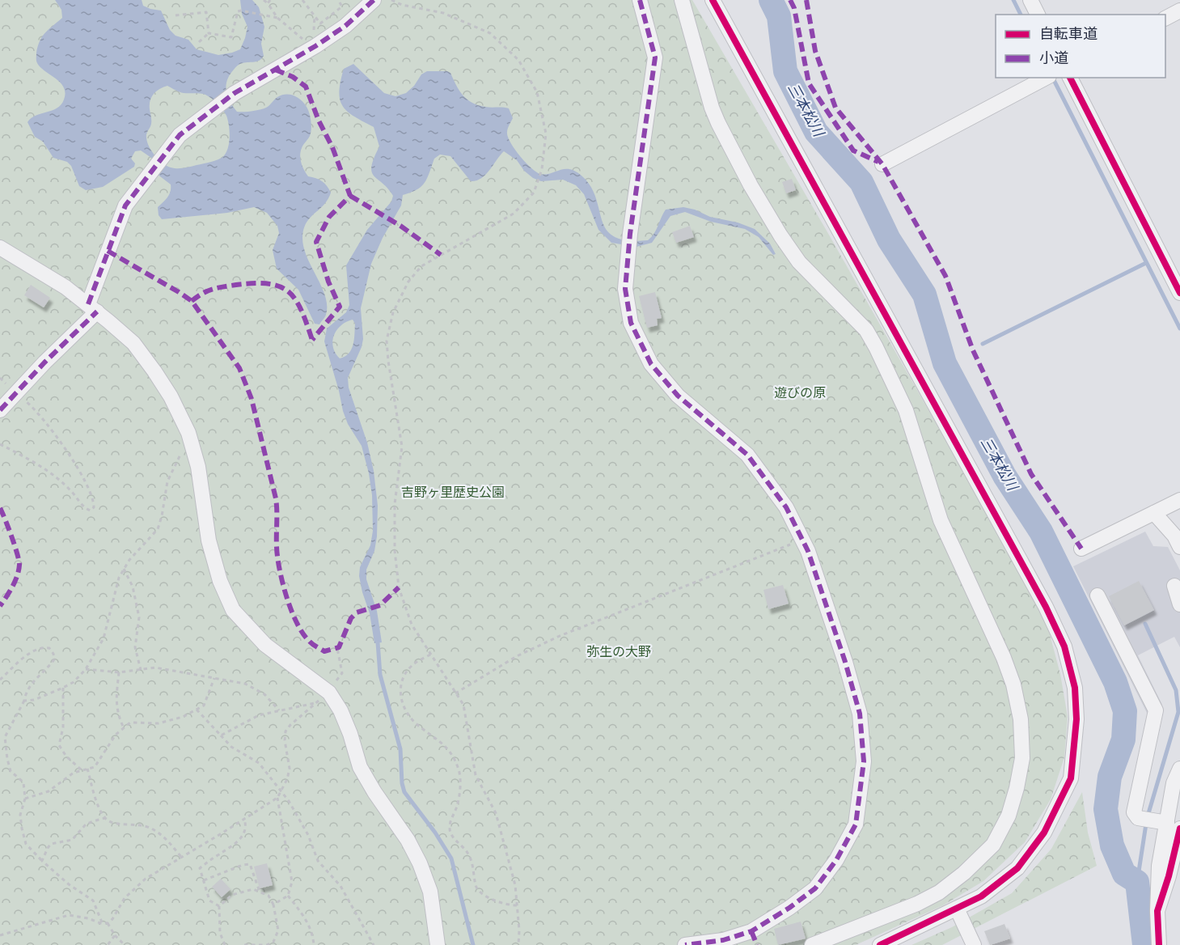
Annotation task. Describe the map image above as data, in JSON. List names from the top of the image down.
{
  "water": ["三本松川"],
  "parks": ["遊びの原", "吉野ヶ里歴史公園", "弥生の大野"],
  "legend": ["自転車道", "小道"]
}
